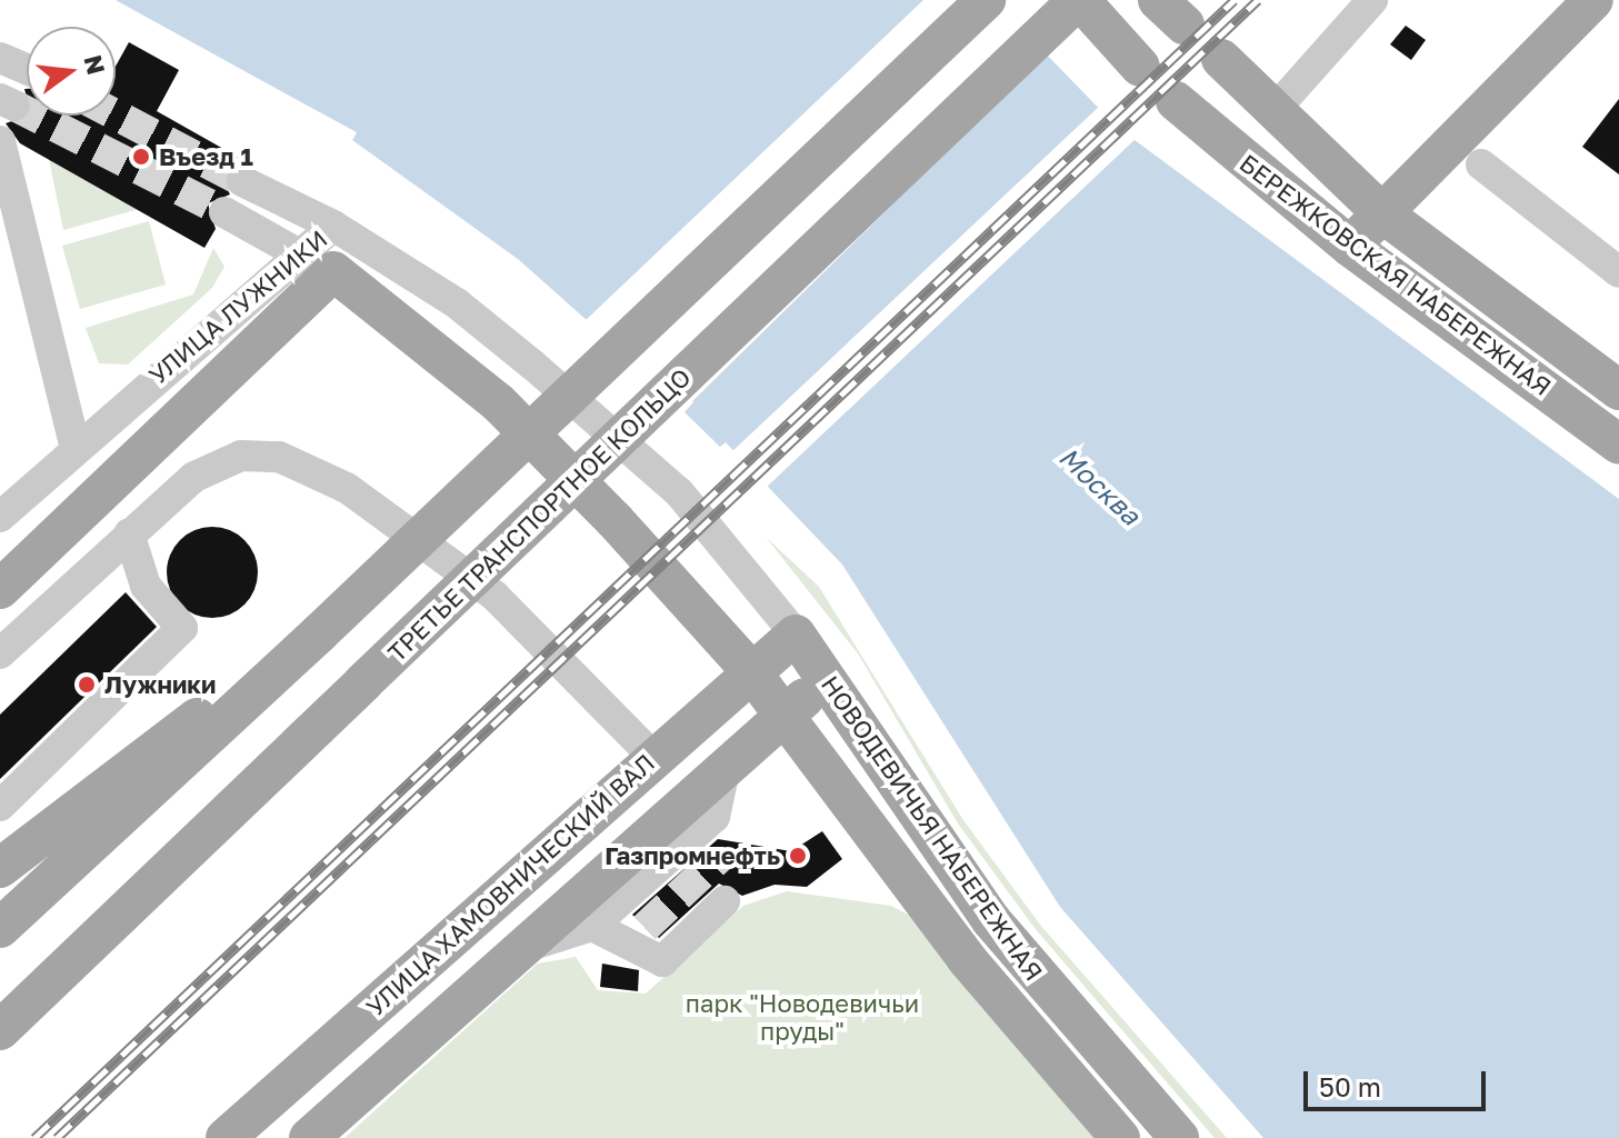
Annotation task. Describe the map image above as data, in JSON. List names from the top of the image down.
{
  "streets": {
    "main road": [
      "БЕРЕЖКОВСКАЯ НАБЕРЕЖНАЯ",
      "ТРЕТЬЕ ТРАНСПОРТНОЕ КОЛЬЦО",
      "НОВОДЕВИЧЬЯ НАБЕРЕЖНАЯ",
      "УЛИЦА ХАМОВНИЧЕСКИЙ ВАЛ"
    ],
    "street": ["УЛИЦА ЛУЖНИКИ"]
  },
  "crossings": [
    ["УЛИЦА ЛУЖНИКИ", "НОВОДЕВИЧЬЯ НАБЕРЕЖНАЯ"],
    ["НОВОДЕВИЧЬЯ НАБЕРЕЖНАЯ", "УЛИЦА ХАМОВНИЧЕСКИЙ ВАЛ"]
  ],
  "water": ["Москва"],
  "parks": ["парк \"Новодевичьи пруды\""],
  "places": ["Въезд 1", "Лужники", "Газпромнефть"],
  "scale_bar": "50 m",
  "north": "right"
}
